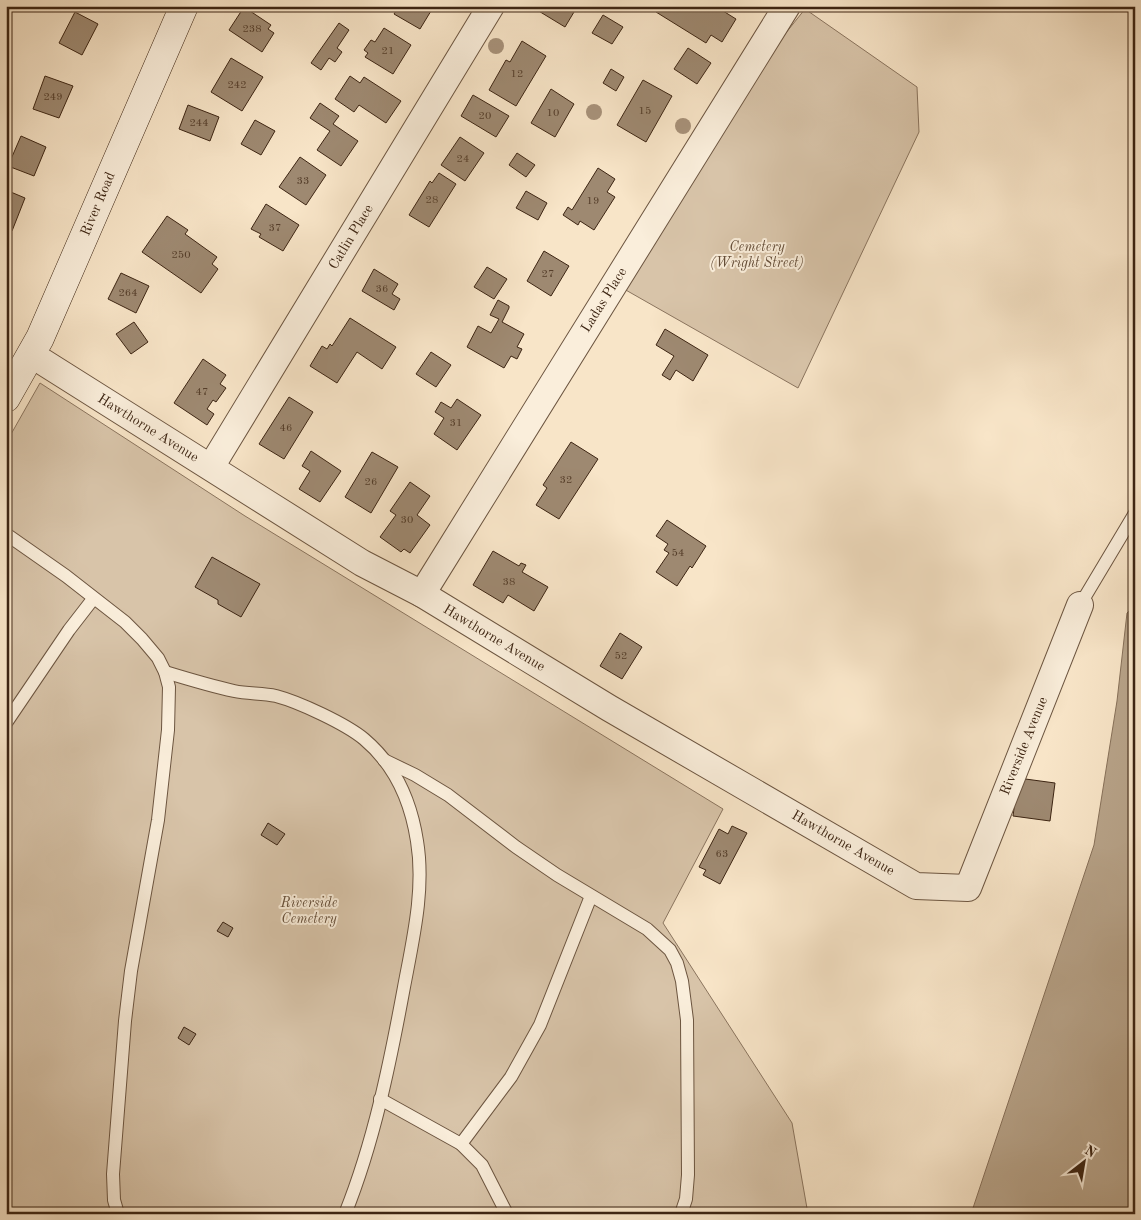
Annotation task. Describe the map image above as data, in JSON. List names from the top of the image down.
{
  "streets": {
    "main road": ["River Road"],
    "street": [
      "Catlin Place",
      "Ladas Place",
      "Hawthorne Avenue",
      "Riverside Avenue"
    ]
  },
  "crossings": [
    ["River Road", "Hawthorne Avenue"],
    ["Catlin Place", "Hawthorne Avenue"],
    ["Ladas Place", "Hawthorne Avenue"],
    ["Hawthorne Avenue", "Riverside Avenue"]
  ],
  "parks": ["Cemetery (Wright Street)", "Riverside Cemetery"],
  "house_numbers": [
    "238",
    "21",
    "12",
    "242",
    "249",
    "15",
    "10",
    "20",
    "244",
    "24",
    "33",
    "28",
    "19",
    "37",
    "250",
    "27",
    "36",
    "264",
    "47",
    "31",
    "46",
    "32",
    "26",
    "30",
    "54",
    "38",
    "52",
    "63"
  ],
  "north": "top right"
}
